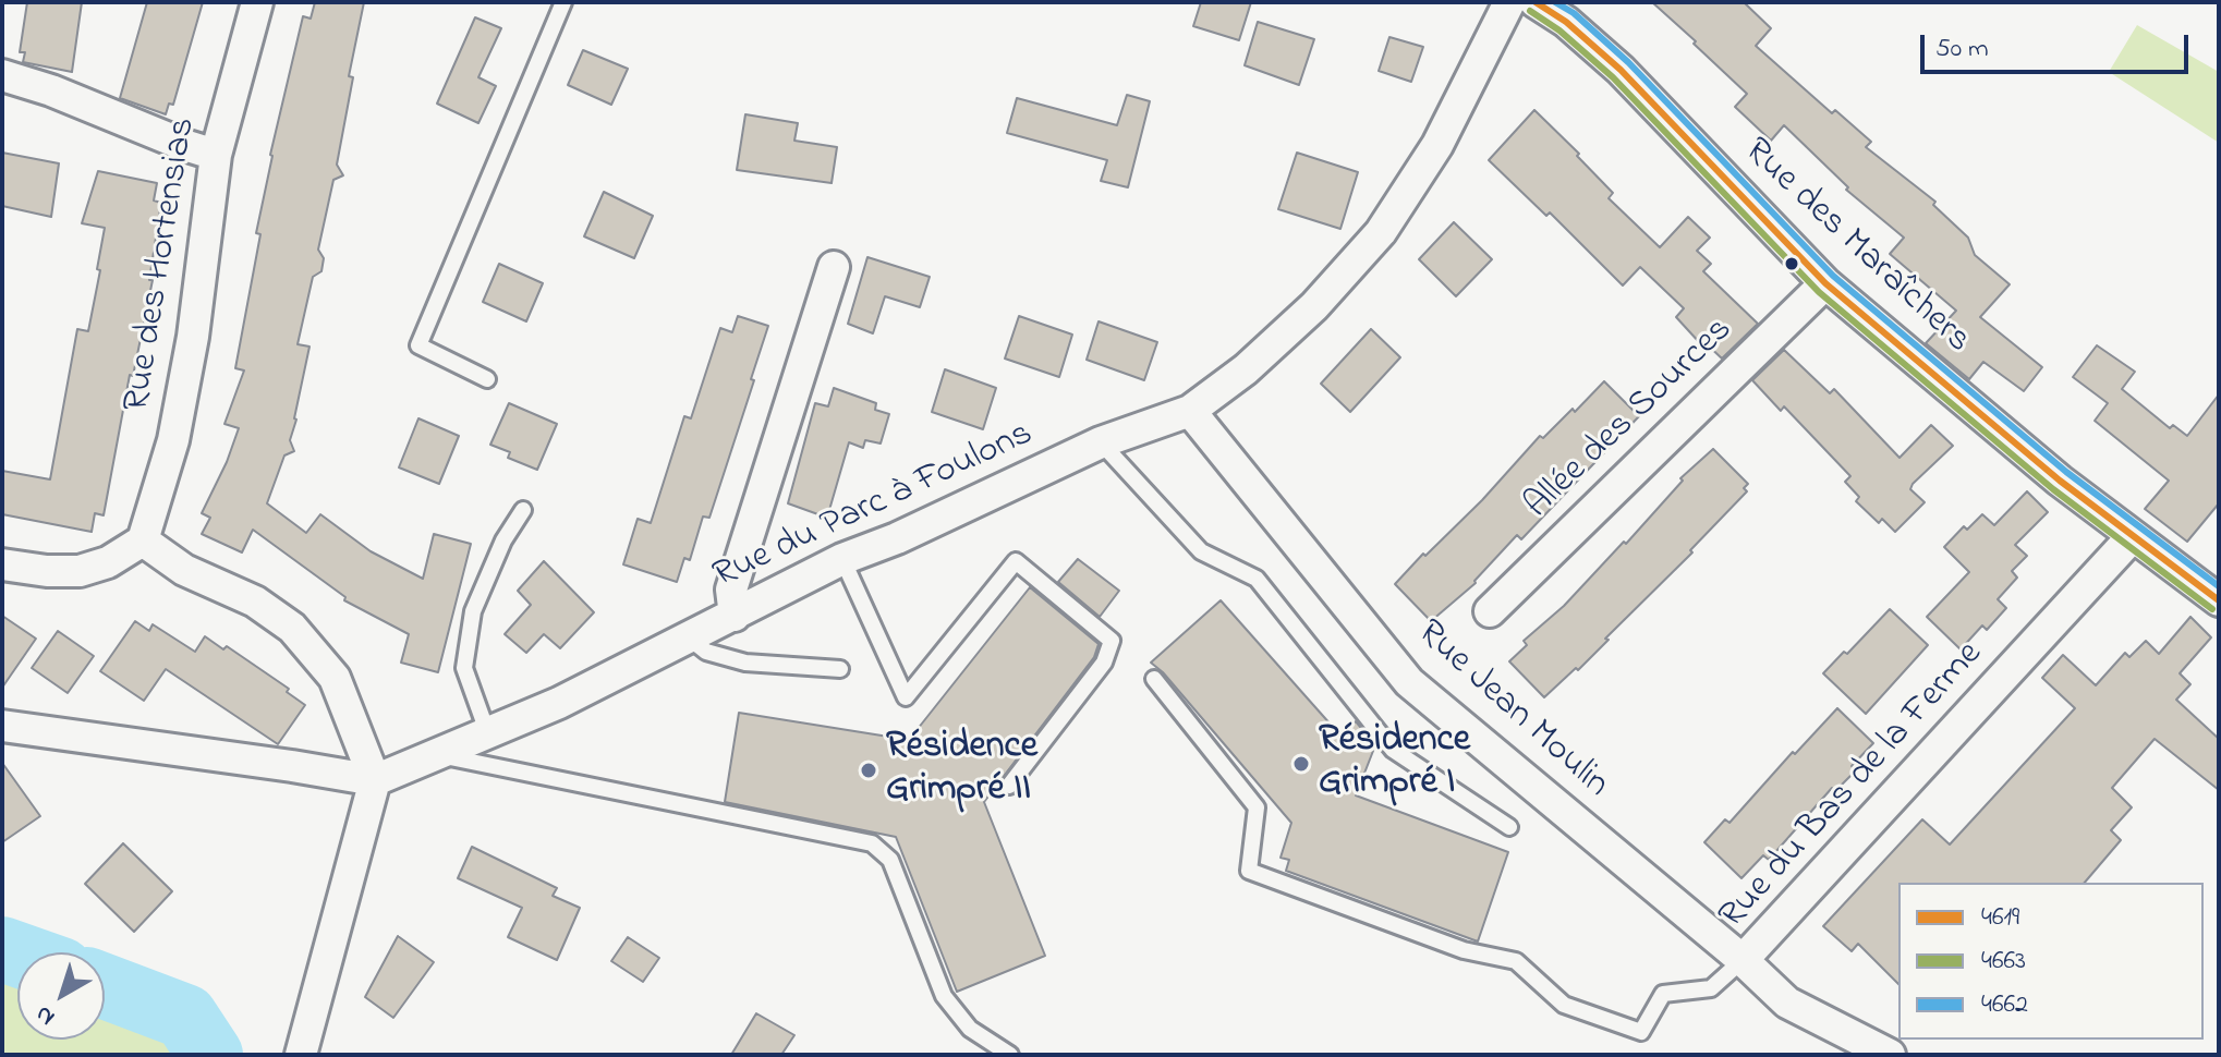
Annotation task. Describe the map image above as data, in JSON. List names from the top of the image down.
{
  "streets": {
    "street": [
      "Rue des Maraîchers",
      "Rue des Hortensias",
      "Allée des Sources",
      "Rue du Parc à Foulons",
      "Rue Jean Moulin",
      "Rue du Bas de la Ferme"
    ]
  },
  "crossings": [
    ["Rue des Maraîchers", "Allée des Sources"],
    ["Rue des Maraîchers", "Rue du Bas de la Ferme"],
    ["Rue du Parc à Foulons", "Rue Jean Moulin"],
    ["Rue Jean Moulin", "Rue du Bas de la Ferme"]
  ],
  "places": ["Résidence Grimpré I", "Résidence Grimpré II"],
  "lines": ["transit line 4619", "transit line 4662", "transit line 4663"],
  "legend": ["4619", "4663", "4662"],
  "scale_bar": "50 m",
  "north": "bottom left"
}
